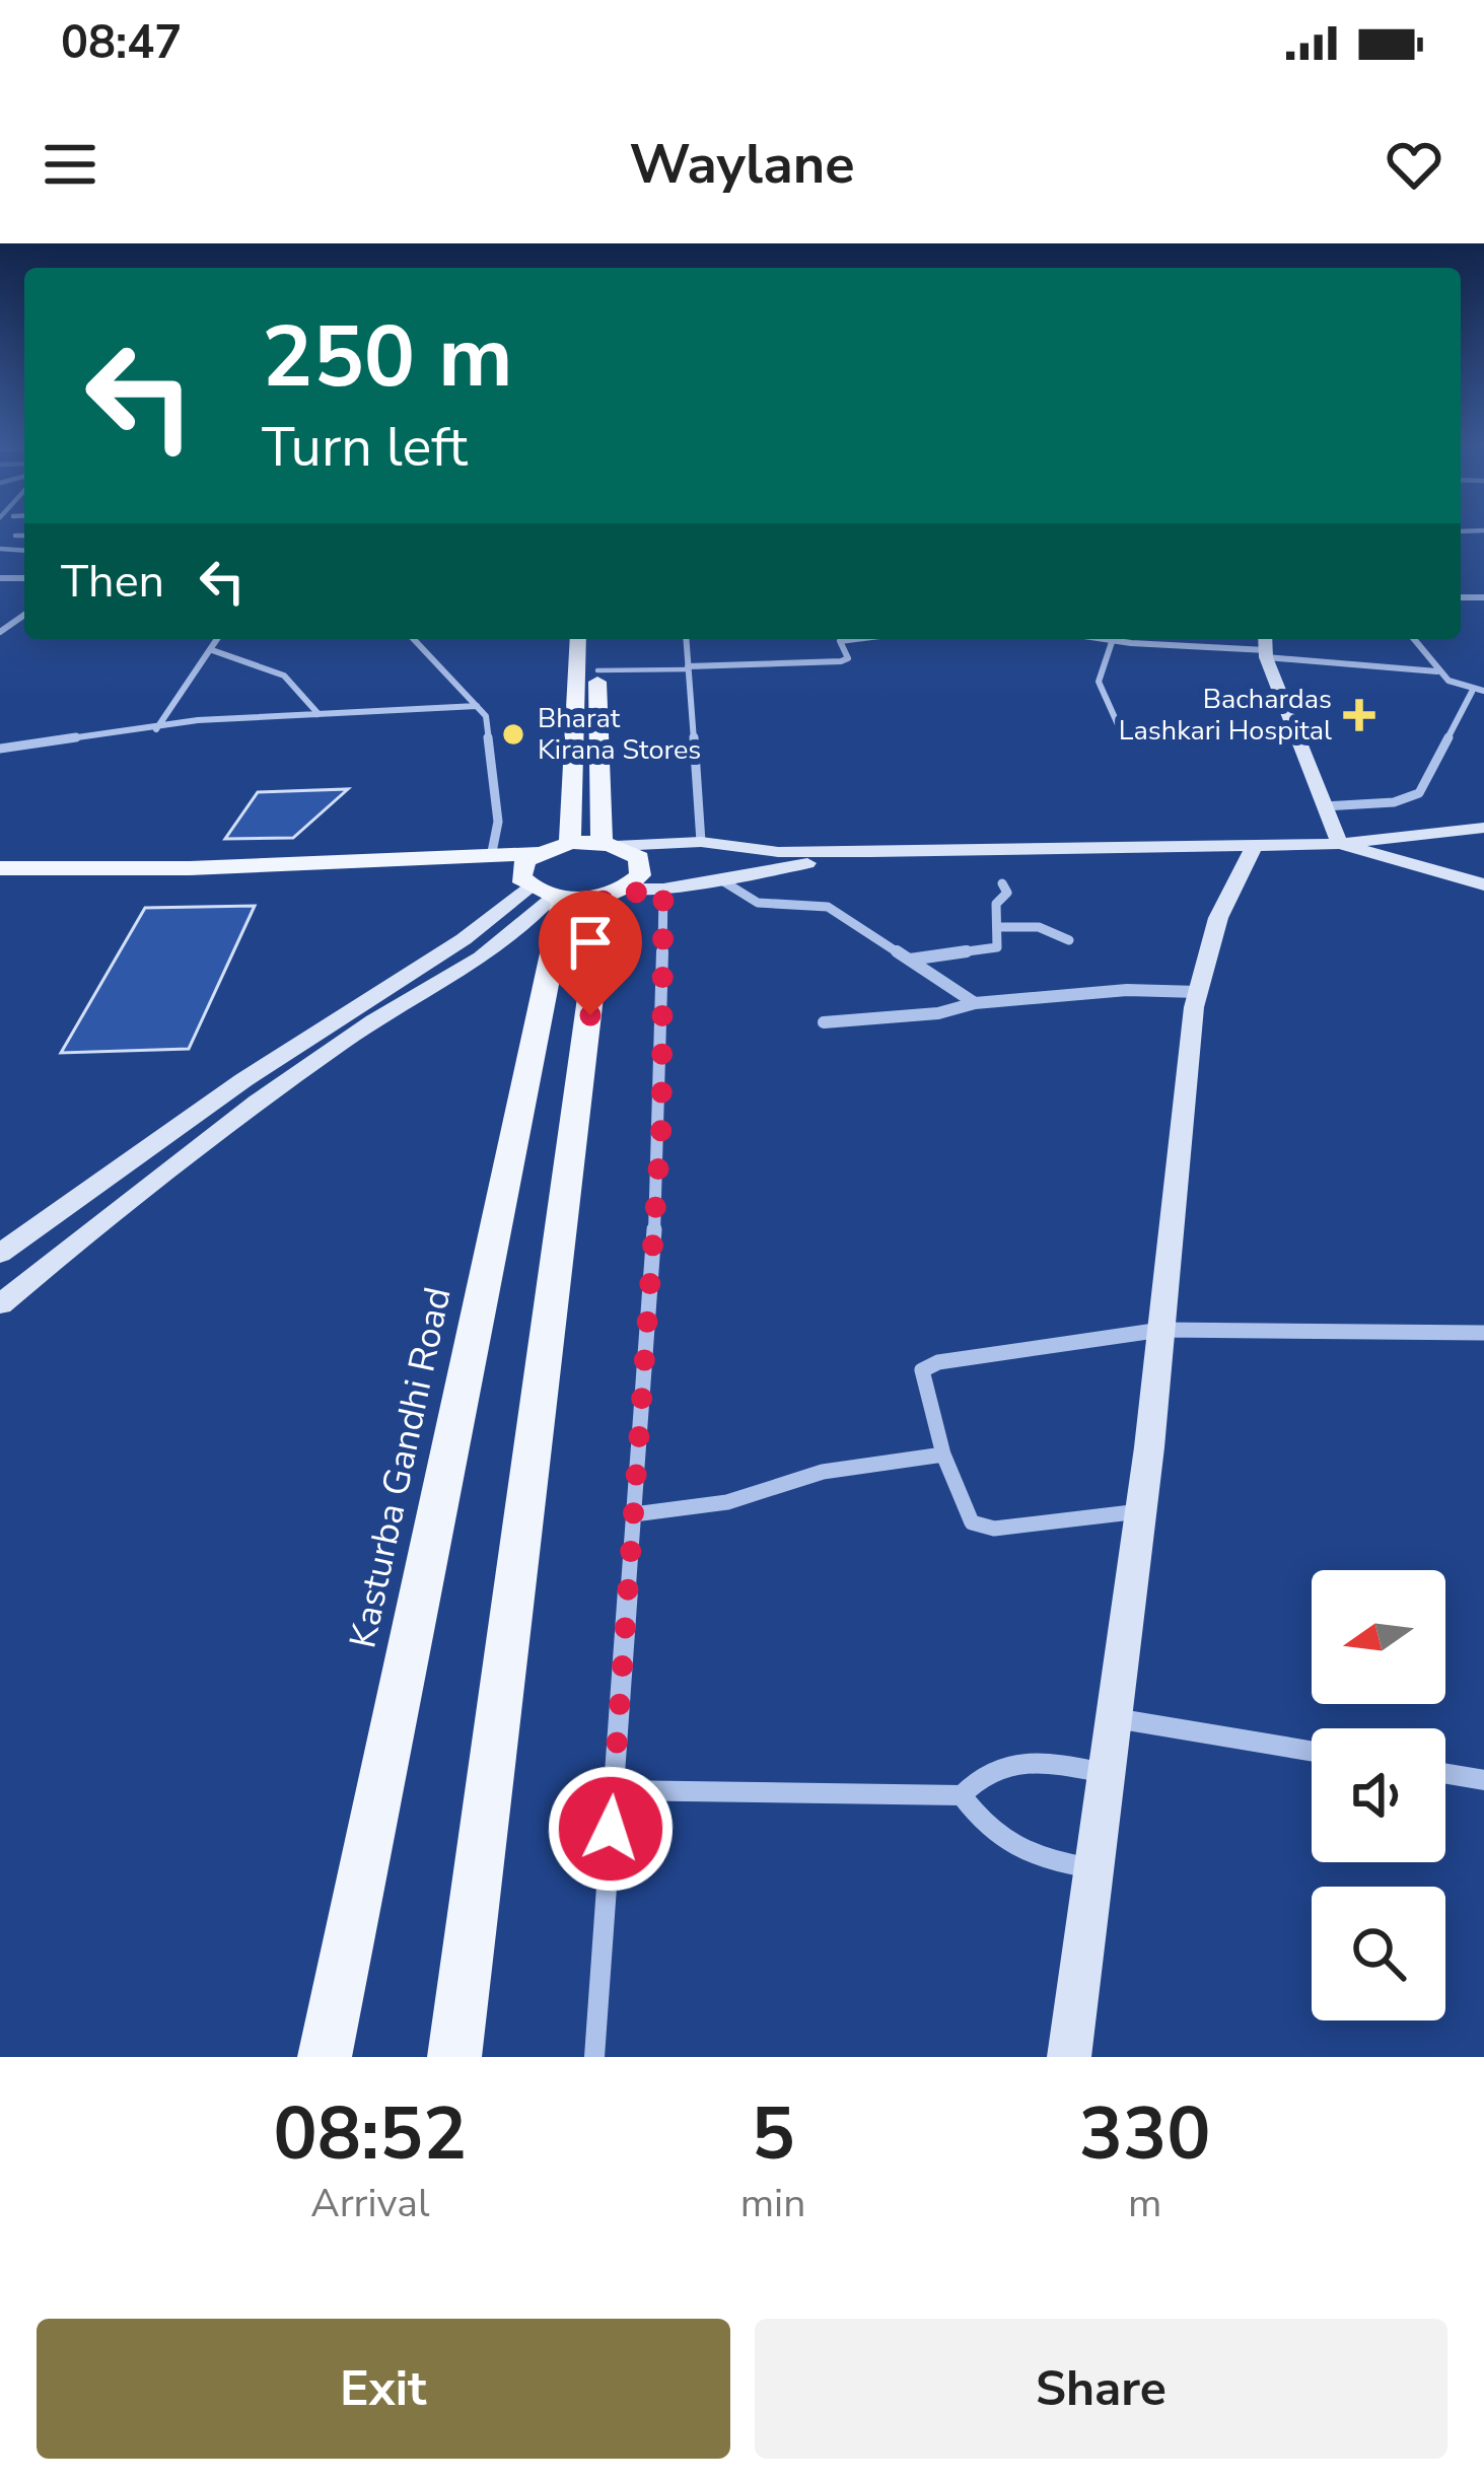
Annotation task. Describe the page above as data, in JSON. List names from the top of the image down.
{
  "streets": {
    "main road": ["Kasturba Gandhi Road"]
  },
  "places": {
    "health": ["Bachardas Lashkari Hospital"],
    "other": ["Bharat Kirana Stores"]
  },
  "north": "left",
  "page": {
    "status": "08:47",
    "header": "Waylane",
    "turn": ["250 m", "Turn left"],
    "then": "Then",
    "eta": [
      "08:52",
      "Arrival",
      "5",
      "min",
      "330",
      "m"
    ],
    "buttons": ["Exit", "Share"]
  }
}
